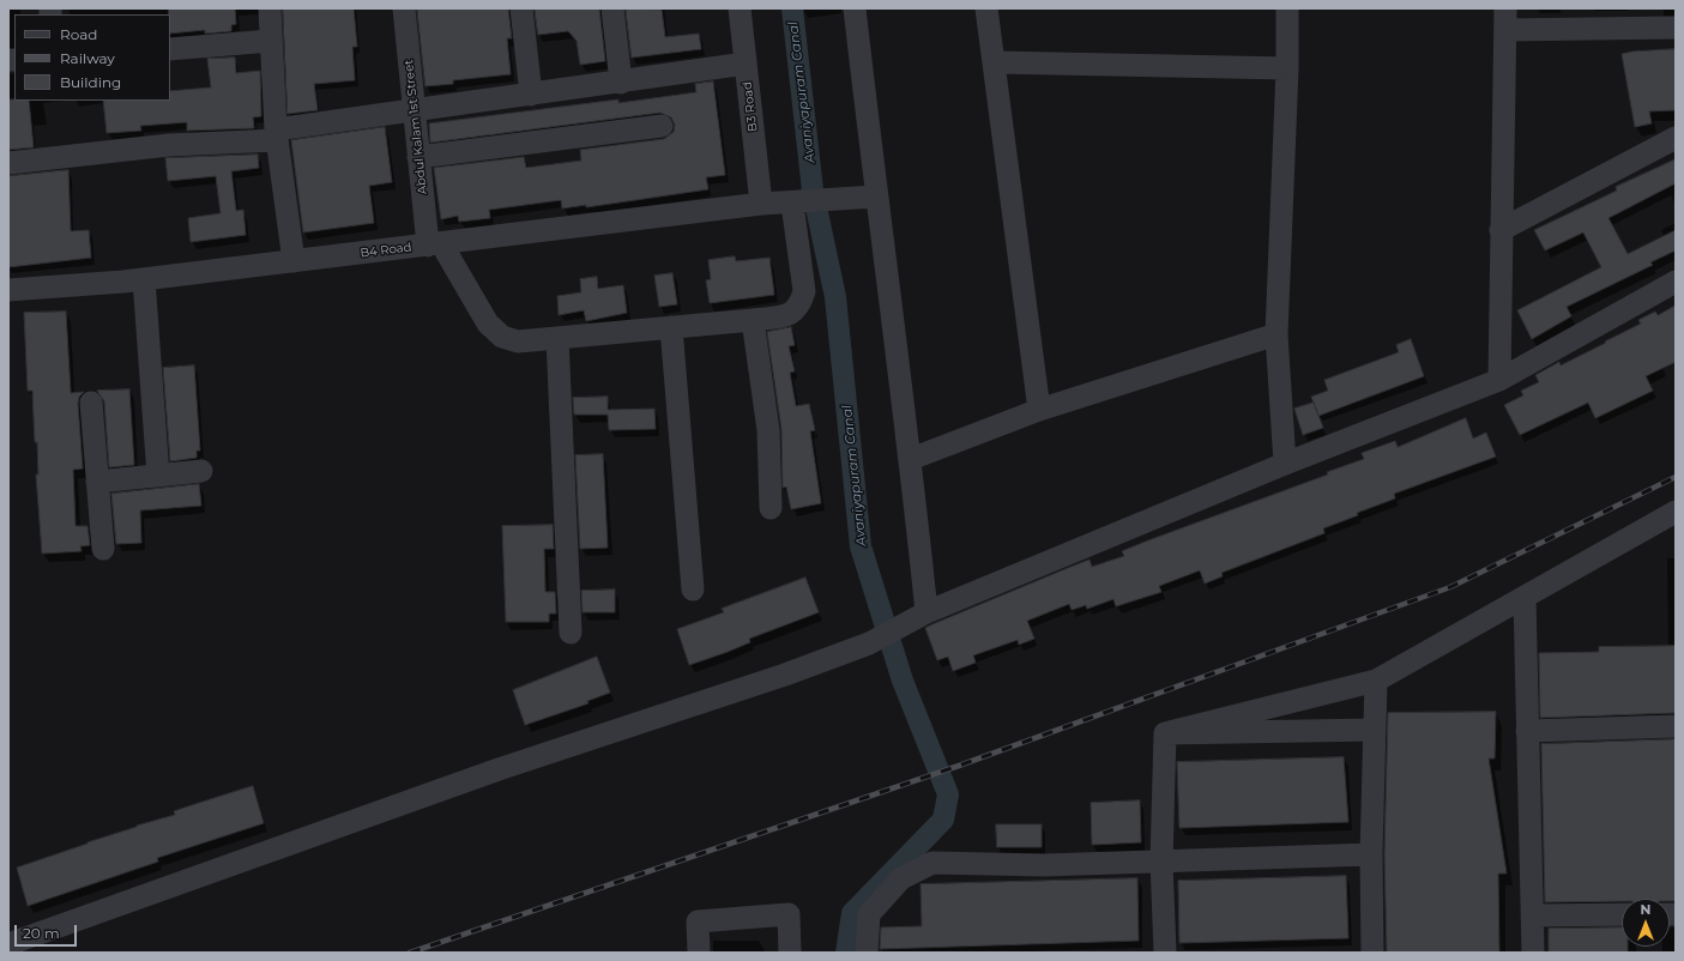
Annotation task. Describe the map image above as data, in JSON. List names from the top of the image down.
{
  "streets": {
    "street": ["B3 Road", "Abdul Kalam 1st Street", "B4 Road"]
  },
  "crossings": [
    ["B3 Road", "B4 Road"],
    ["Abdul Kalam 1st Street", "B4 Road"]
  ],
  "water": ["Avaniyapuram Canal"],
  "legend": ["Road", "Railway", "Building"],
  "scale_bar": "20 m",
  "north": "top"
}
